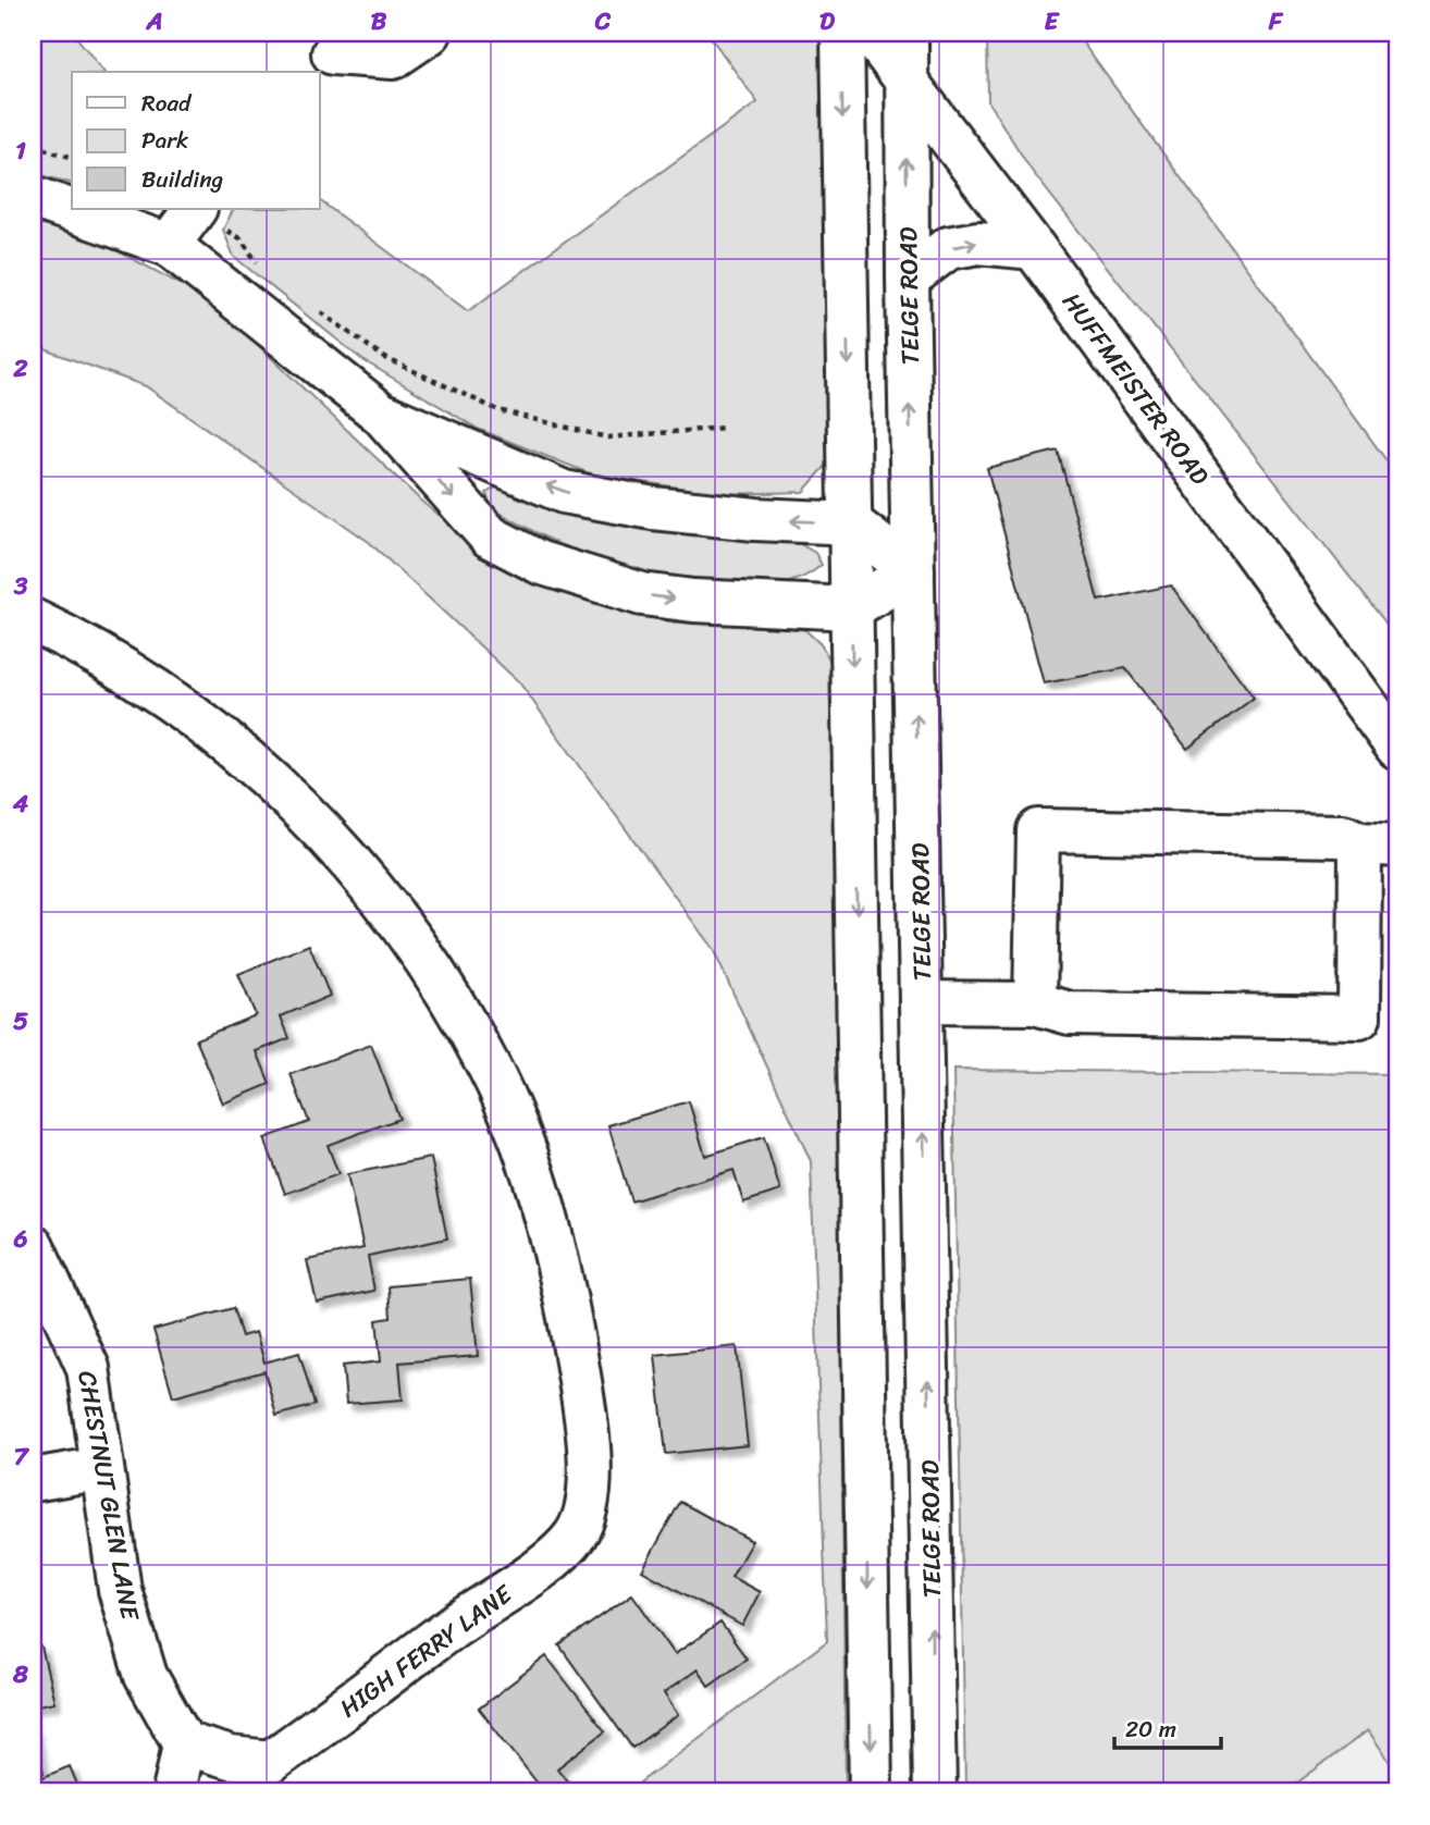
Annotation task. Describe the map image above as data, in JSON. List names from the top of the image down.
{
  "streets": {
    "street": [
      "TELGE ROAD",
      "HUFFMEISTER ROAD",
      "CHESTNUT GLEN LANE",
      "HIGH FERRY LANE"
    ]
  },
  "crossings": [
    ["TELGE ROAD", "HUFFMEISTER ROAD"]
  ],
  "legend": ["Road", "Park", "Building"],
  "scale_bar": "20 m",
  "grid": {
    "columns": [
      "A",
      "B",
      "C",
      "D",
      "E",
      "F"
    ],
    "rows": [
      "1",
      "2",
      "3",
      "4",
      "5",
      "6",
      "7",
      "8"
    ]
  }
}
